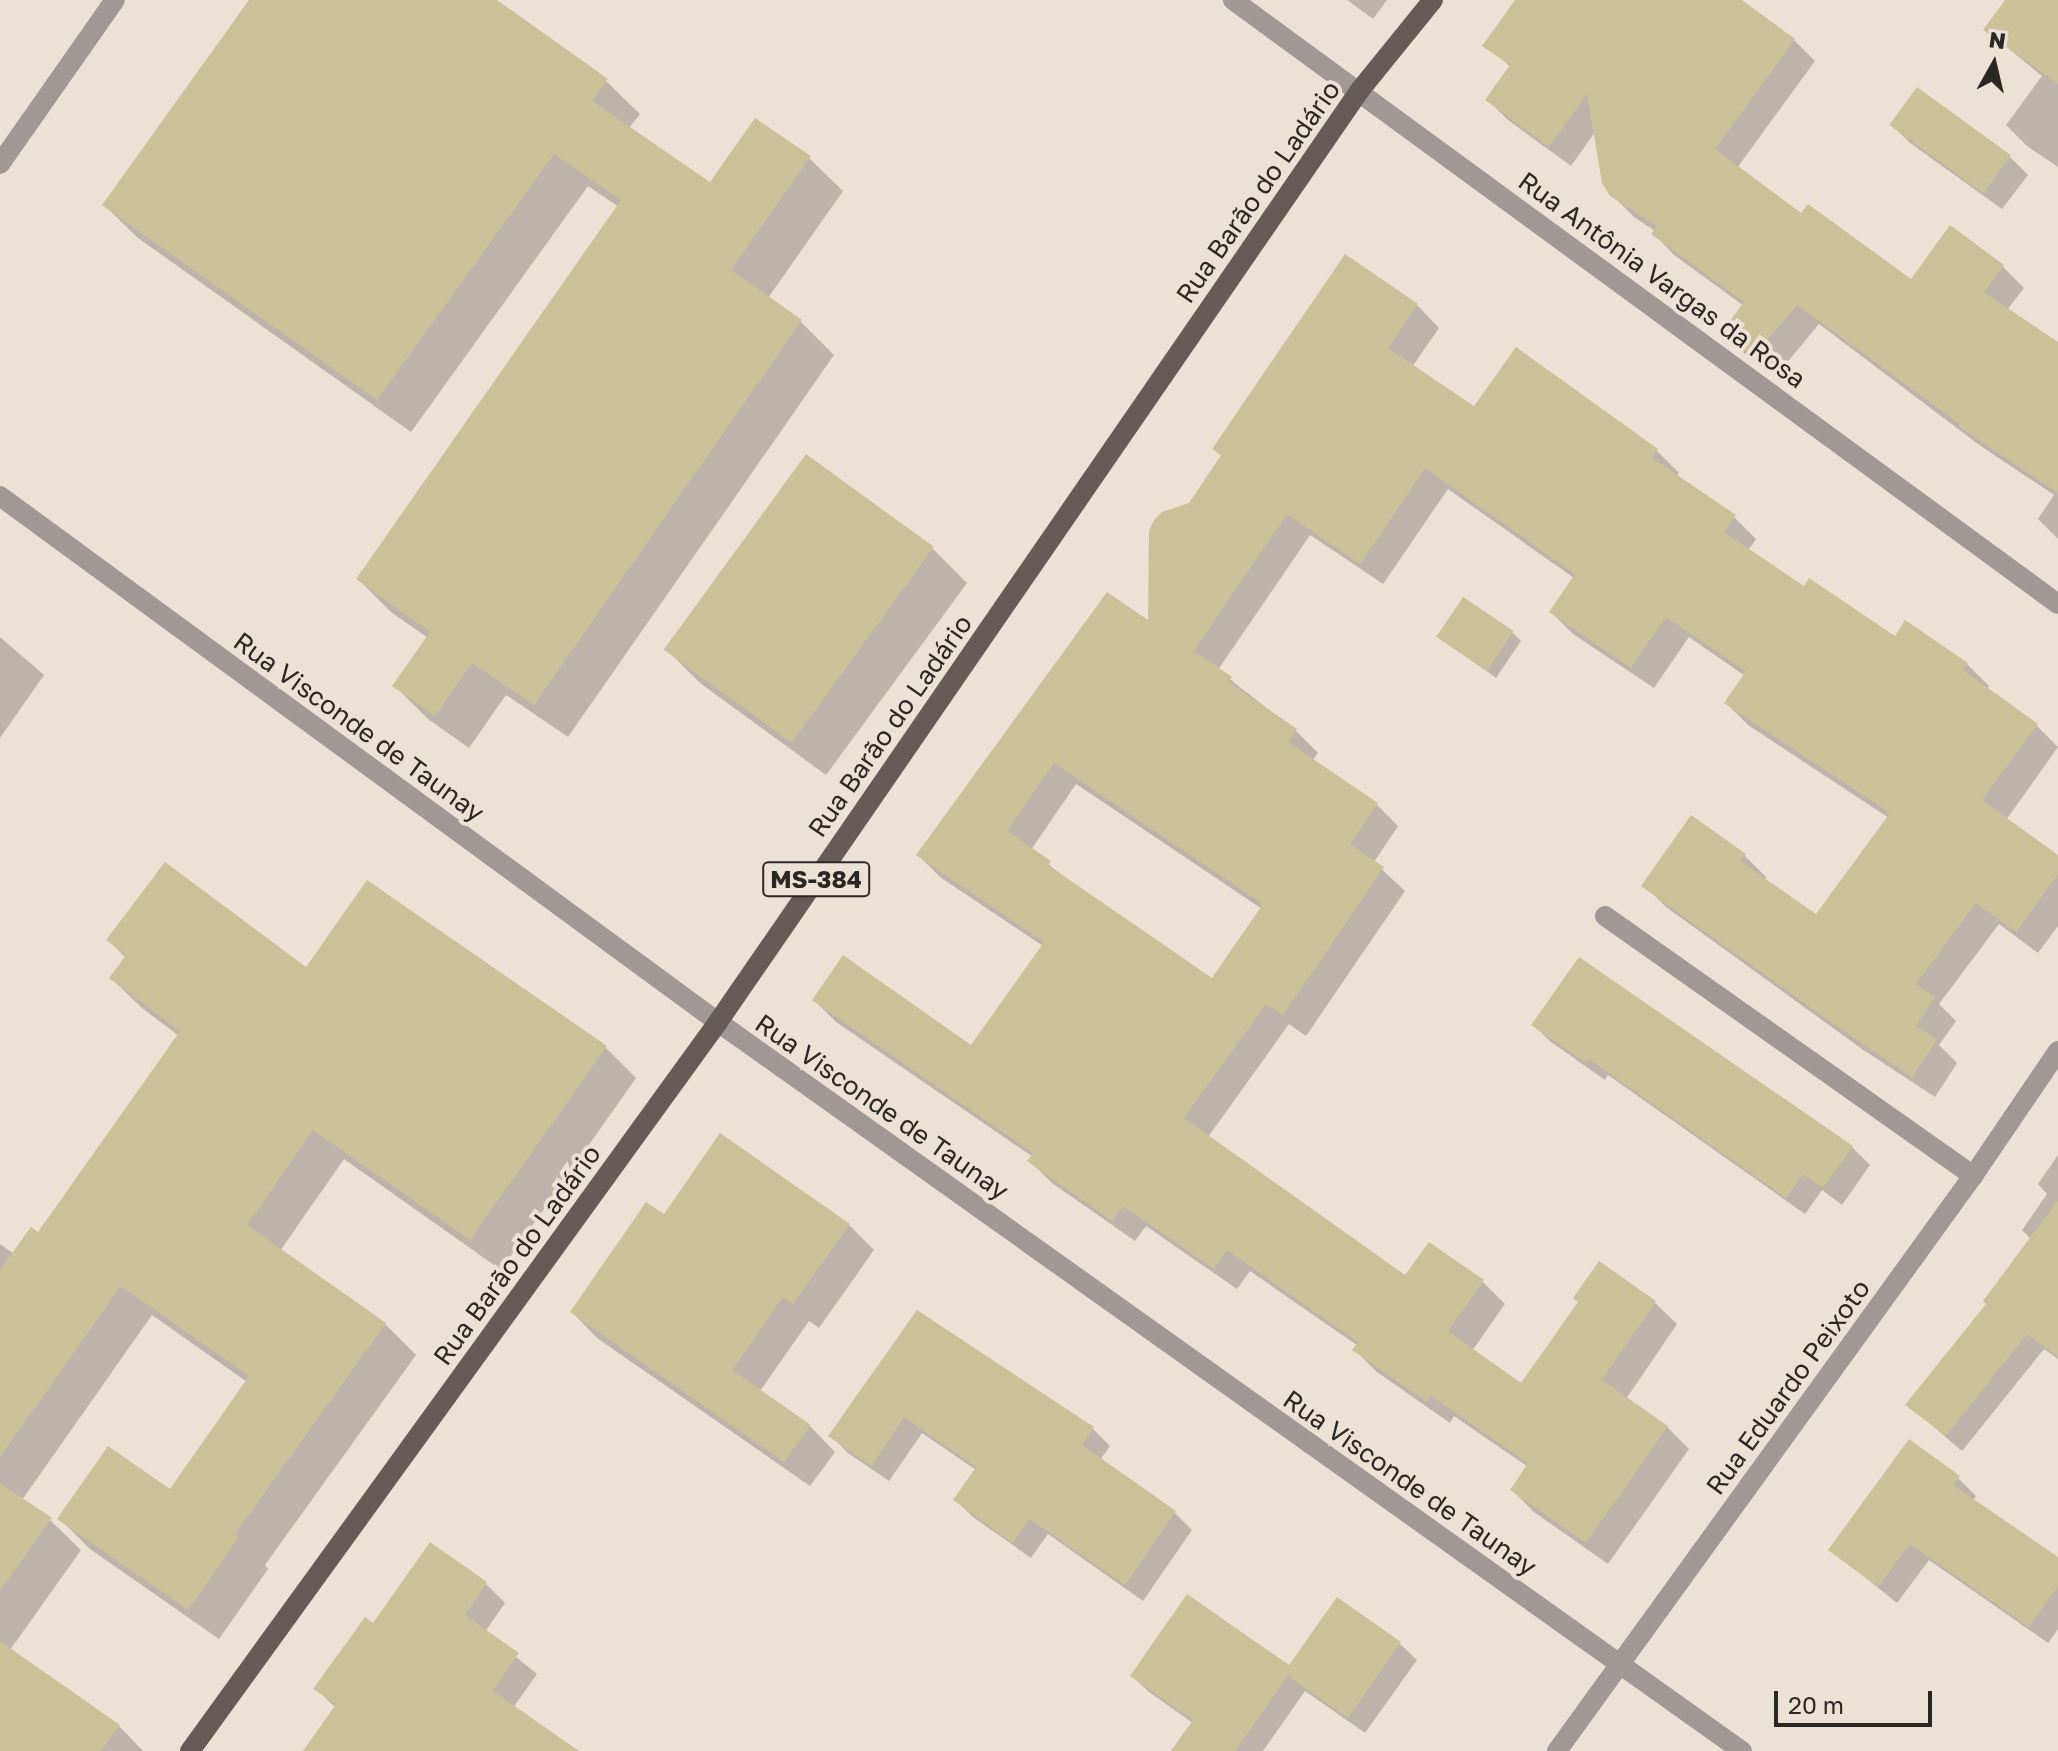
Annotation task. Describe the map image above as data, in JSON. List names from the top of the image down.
{
  "streets": {
    "main road": ["Rua Barão do Ladário", "MS-384"],
    "street": ["Rua Antônia Vargas da Rosa", "Rua Visconde de Taunay", "Rua Eduardo Peixoto"]
  },
  "crossings": [
    ["Rua Barão do Ladário", "Rua Antônia Vargas da Rosa"],
    ["Rua Barão do Ladário", "Rua Visconde de Taunay"],
    ["Rua Visconde de Taunay", "Rua Eduardo Peixoto"]
  ],
  "scale_bar": "20 m",
  "north": "top"
}
